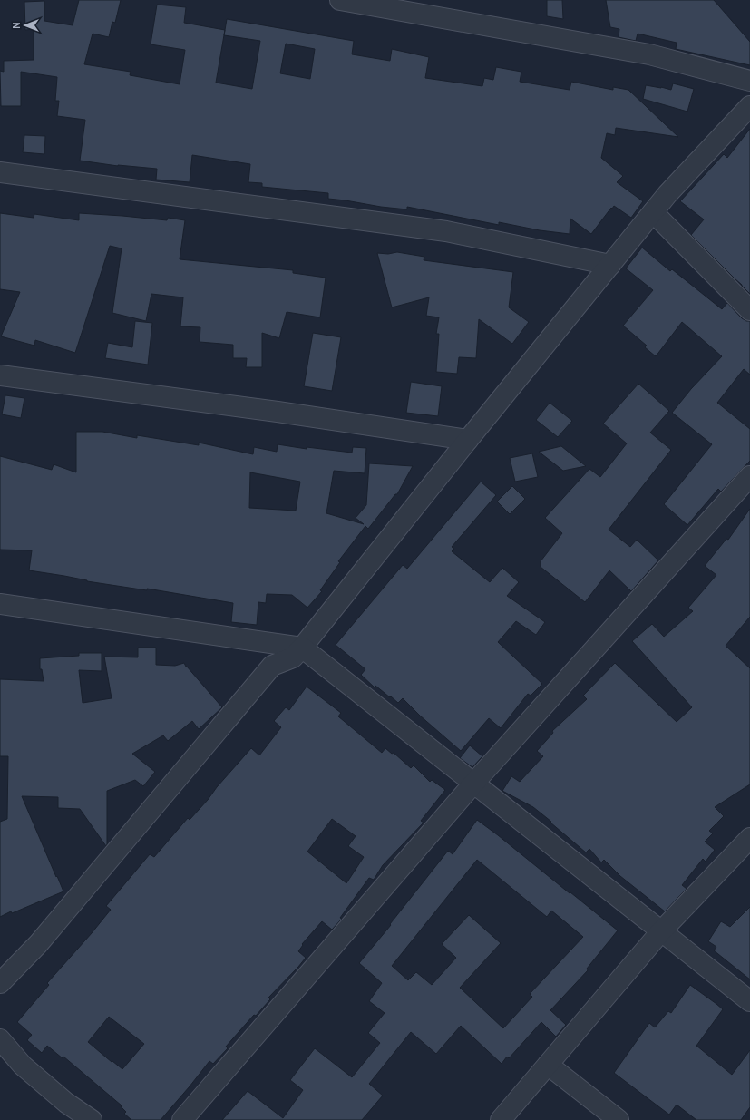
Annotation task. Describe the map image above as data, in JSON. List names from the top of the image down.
{
  "north": "left"
}
